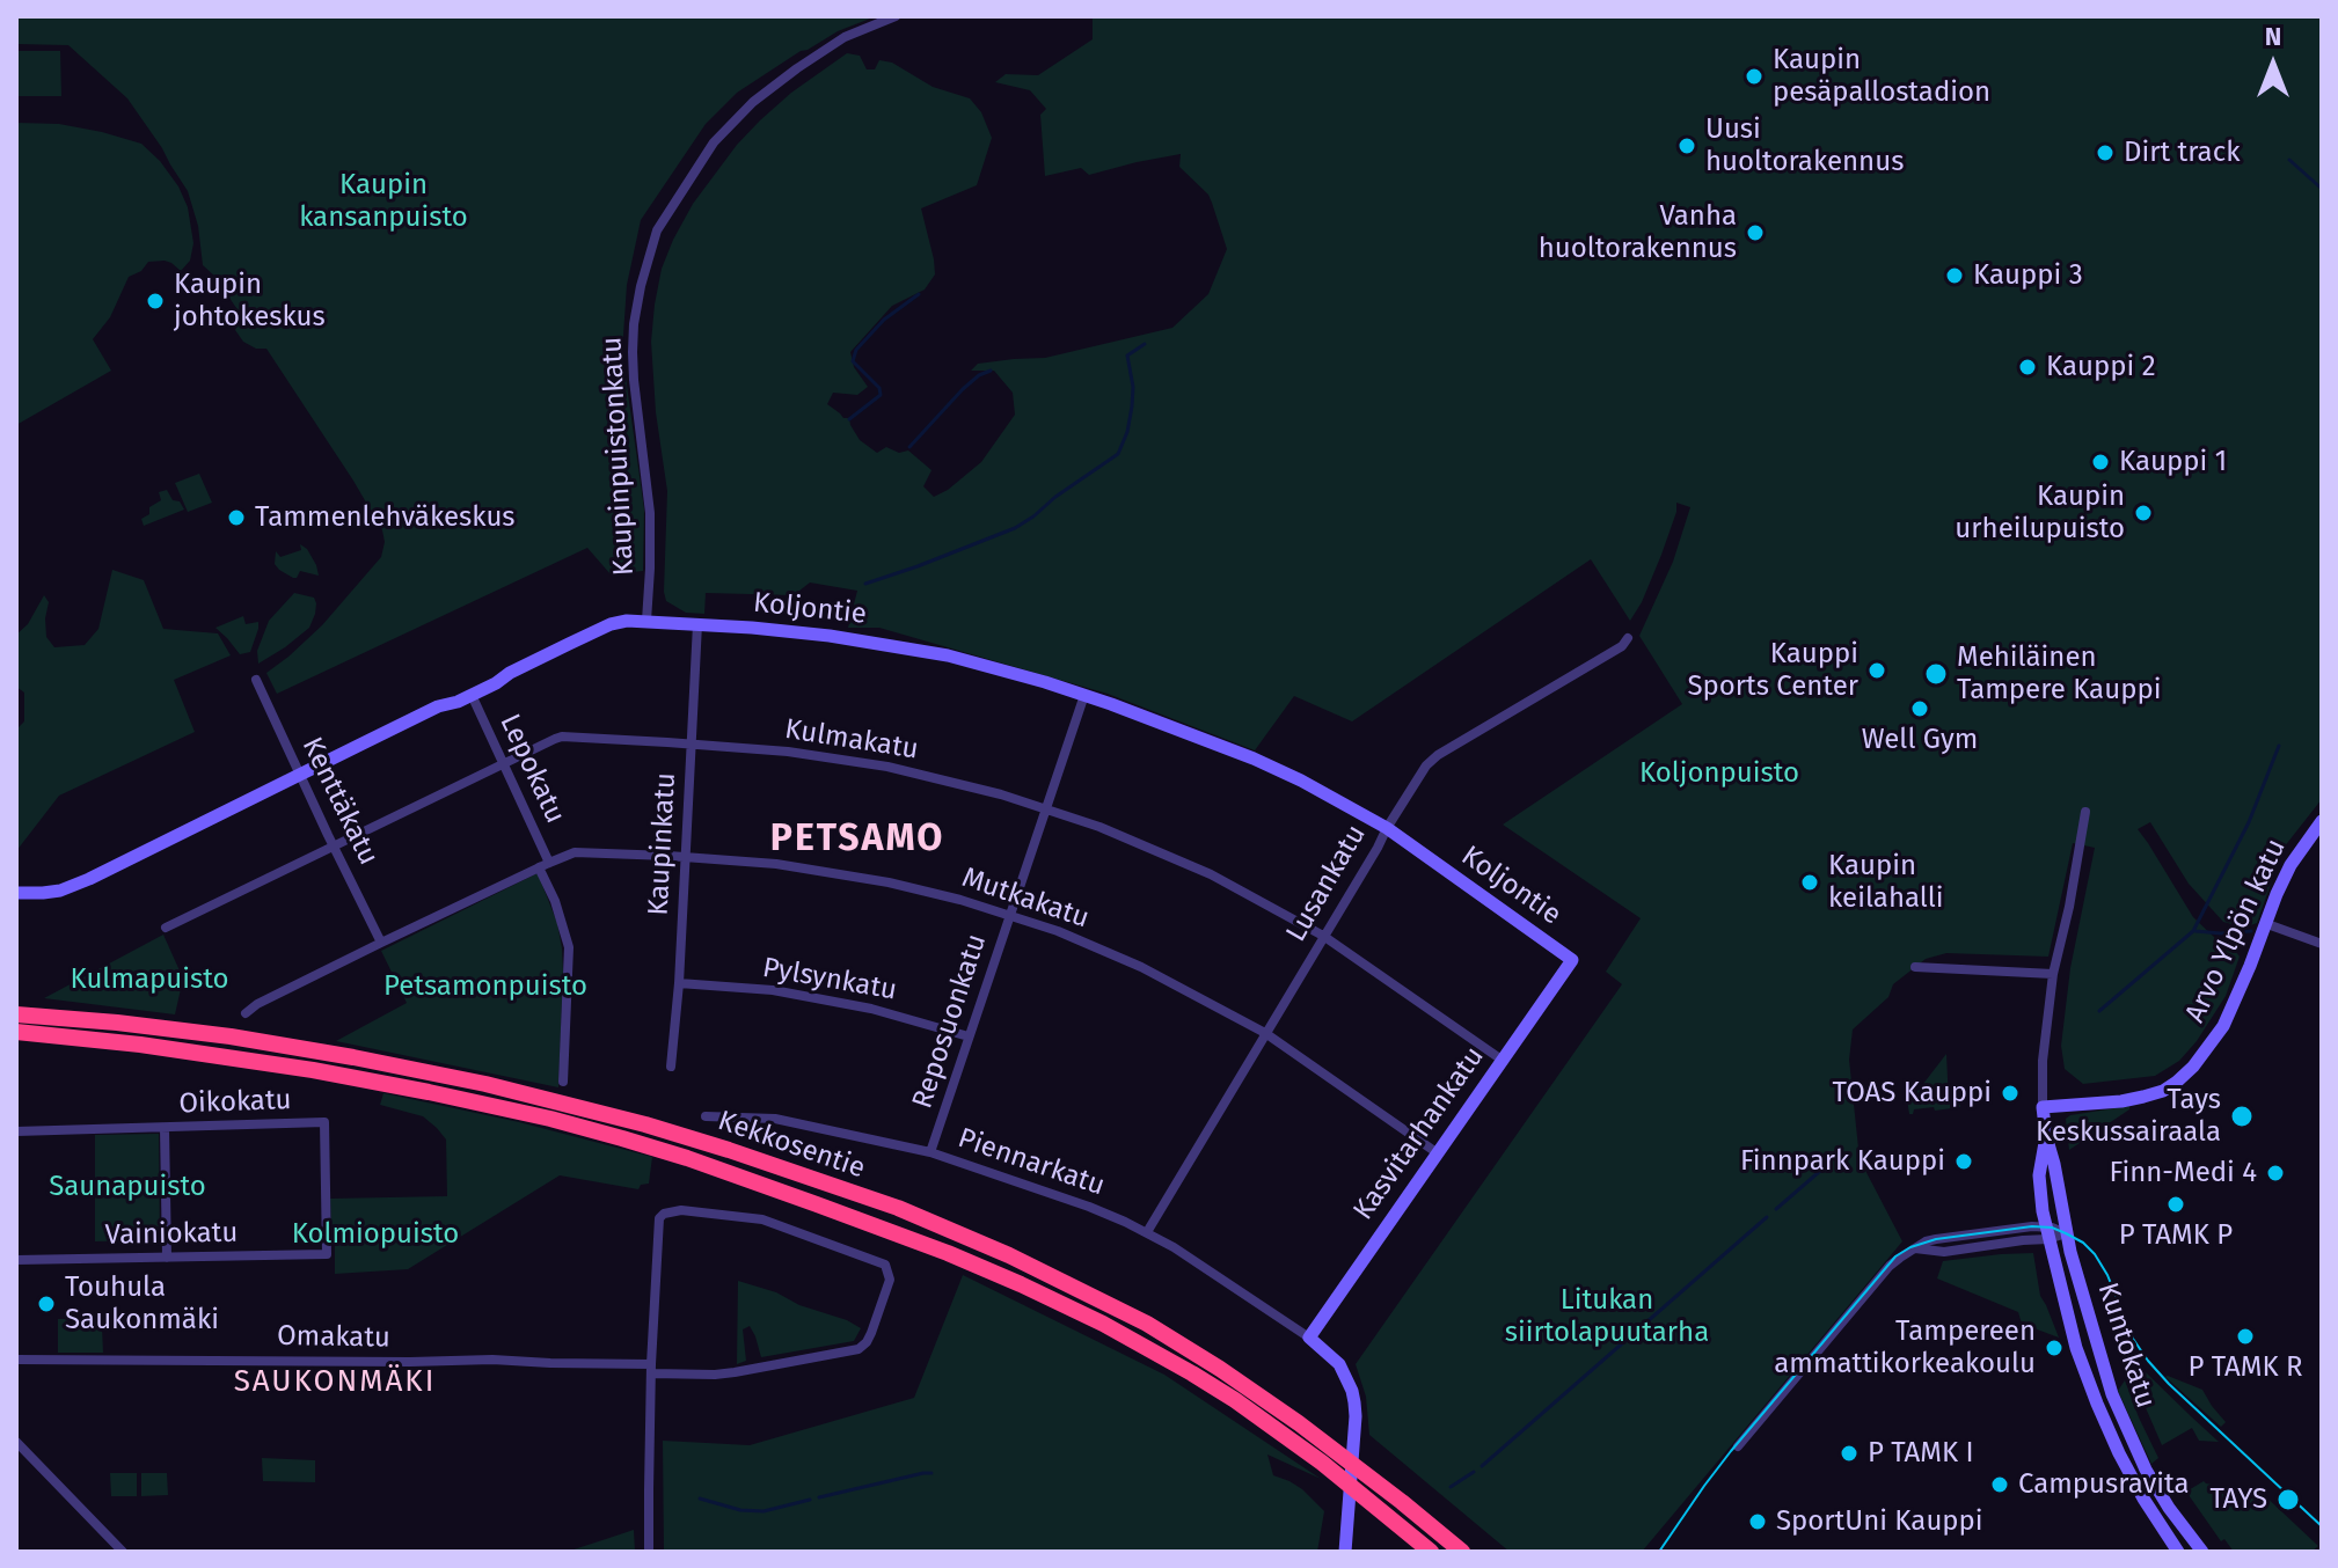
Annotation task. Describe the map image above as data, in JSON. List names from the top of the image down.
{
  "streets": {
    "highway": ["Kekkosentie"],
    "street": [
      "Kaupinpuistonkatu",
      "Koljontie",
      "Kulmakatu",
      "Lepokatu",
      "Kenttäkatu",
      "Kaupinkatu",
      "Lusankatu",
      "Mutkakatu",
      "Arvo Ylpön katu",
      "Pylsynkatu",
      "Reposuonkatu",
      "Oikokatu",
      "Kasvitarhankatu",
      "Piennarkatu",
      "Vainiokatu",
      "Omakatu",
      "Kuntokatu"
    ]
  },
  "crossings": [
    ["Kaupinpuistonkatu", "Koljontie"],
    ["Koljontie", "Lepokatu"],
    ["Koljontie", "Kenttäkatu"],
    ["Koljontie", "Kaupinkatu"],
    ["Koljontie", "Lusankatu"],
    ["Koljontie", "Reposuonkatu"],
    ["Koljontie", "Kasvitarhankatu"],
    ["Kulmakatu", "Lepokatu"],
    ["Kulmakatu", "Kenttäkatu"],
    ["Kulmakatu", "Kaupinkatu"],
    ["Kulmakatu", "Lusankatu"],
    ["Kulmakatu", "Reposuonkatu"],
    ["Kulmakatu", "Kasvitarhankatu"],
    ["Lepokatu", "Mutkakatu"],
    ["Kenttäkatu", "Mutkakatu"],
    ["Kaupinkatu", "Mutkakatu"],
    ["Kaupinkatu", "Pylsynkatu"],
    ["Lusankatu", "Mutkakatu"],
    ["Lusankatu", "Piennarkatu"],
    ["Mutkakatu", "Reposuonkatu"],
    ["Mutkakatu", "Kasvitarhankatu"],
    ["Arvo Ylpön katu", "Kuntokatu"],
    ["Pylsynkatu", "Reposuonkatu"],
    ["Reposuonkatu", "Piennarkatu"],
    ["Oikokatu", "Vainiokatu"],
    ["Kasvitarhankatu", "Piennarkatu"]
  ],
  "districts": ["PETSAMO", "SAUKONMÄKI"],
  "parks": [
    "Kaupin kansanpuisto",
    "Koljonpuisto",
    "Kulmapuisto",
    "Petsamonpuisto",
    "Saunapuisto",
    "Kolmiopuisto",
    "Litukan siirtolapuutarha"
  ],
  "places": [
    "Kaupin pesäpallostadion",
    "Uusi huoltorakennus",
    "Dirt track",
    "Vanha huoltorakennus",
    "Kauppi 3",
    "Kaupin johtokeskus",
    "Kauppi 2",
    "Kauppi 1",
    "Kaupin urheilupuisto",
    "Tammenlehväkeskus",
    "Kauppi Sports Center",
    "Mehiläinen Tampere Kauppi",
    "Well Gym",
    "Kaupin keilahalli",
    "TOAS Kauppi",
    "Tays Keskussairaala",
    "Finnpark Kauppi",
    "Finn-Medi 4",
    "P TAMK P",
    "Touhula Saukonmäki",
    "P TAMK R",
    "Tampereen ammattikorkeakoulu",
    "P TAMK I",
    "Campusravita",
    "TAYS",
    "SportUni Kauppi"
  ],
  "north": "top"
}
